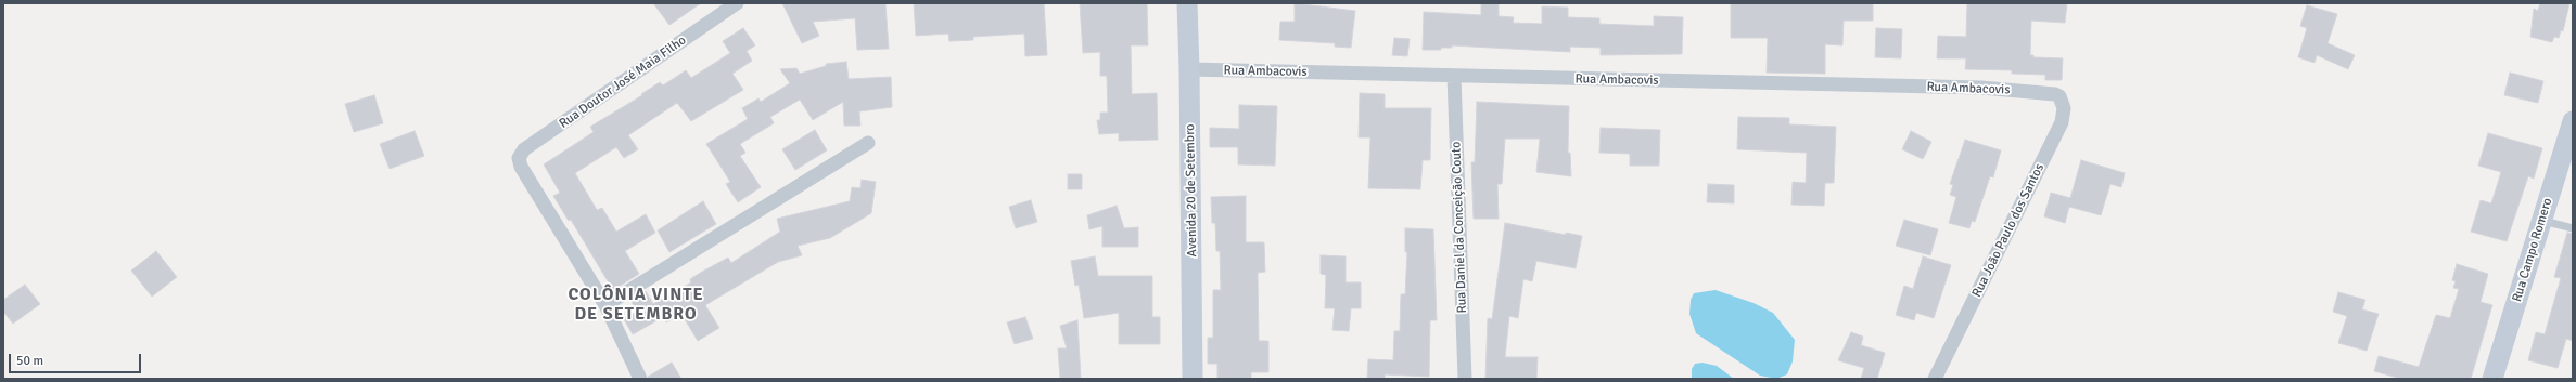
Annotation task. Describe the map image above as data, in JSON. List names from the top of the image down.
{
  "streets": {
    "street": [
      "Rua Ambacovis",
      "Rua Doutor José Maia Filho",
      "Avenida 20 de Setembro",
      "Rua Daniel da Conceição Couto",
      "Rua João Paulo dos Santos",
      "Rua Campo Romero"
    ]
  },
  "crossings": [
    ["Rua Ambacovis", "Avenida 20 de Setembro"],
    ["Rua Ambacovis", "Rua Daniel da Conceição Couto"],
    ["Rua Ambacovis", "Rua João Paulo dos Santos"]
  ],
  "districts": ["COLÔNIA VINTE DE SETEMBRO"],
  "scale_bar": "50 m"
}
